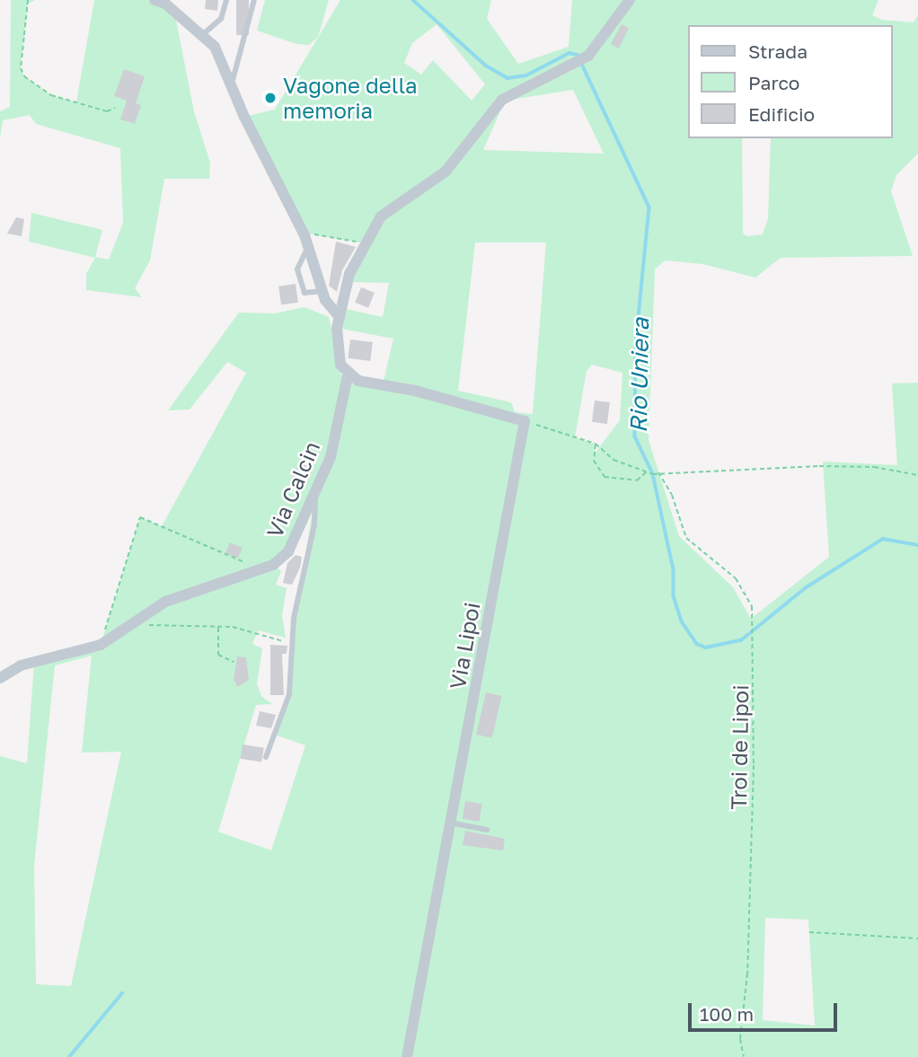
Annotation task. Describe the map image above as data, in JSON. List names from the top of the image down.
{
  "streets": {
    "street": ["Via Calcin", "Via Lipoi"],
    "path": ["Troi de Lipoi"]
  },
  "water": ["Rio Uniera"],
  "places": ["Vagone della memoria"],
  "legend": ["Strada", "Parco", "Edificio"],
  "scale_bar": "100 m"
}
